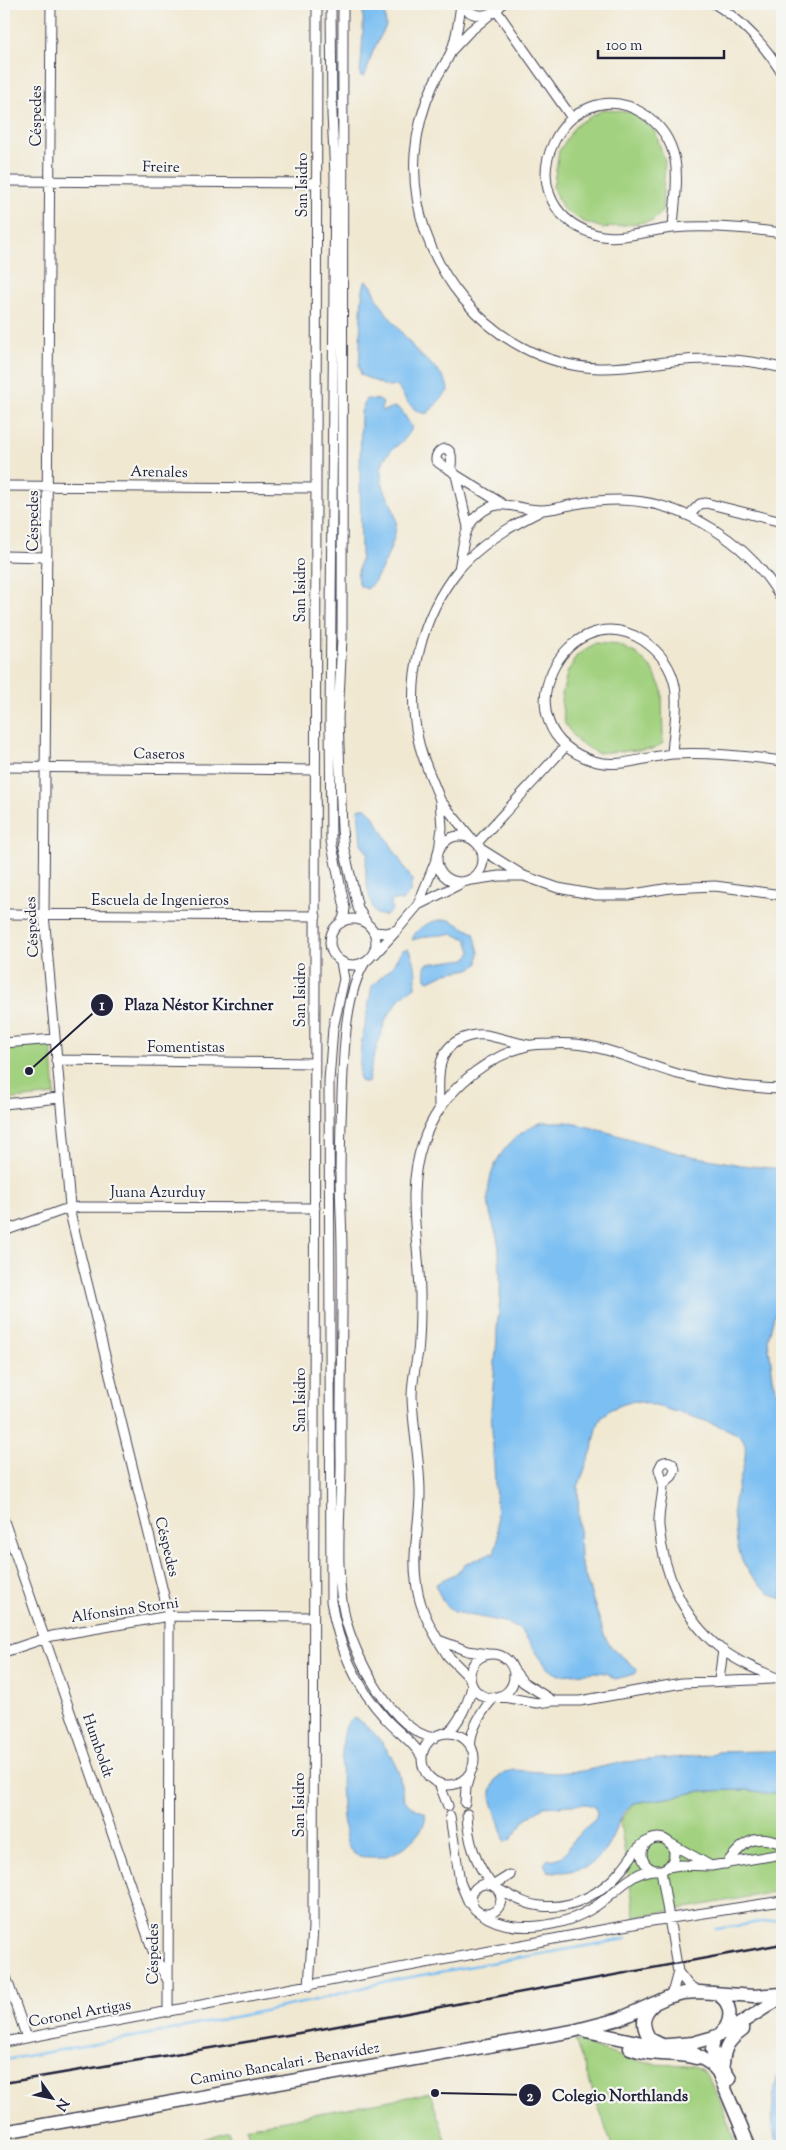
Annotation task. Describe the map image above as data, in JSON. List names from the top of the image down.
{
  "streets": {
    "main road": ["Camino Bancalari - Benavídez"],
    "street": [
      "Céspedes",
      "Freire",
      "San Isidro",
      "Arenales",
      "Caseros",
      "Escuela de Ingenieros",
      "Fomentistas",
      "Juana Azurduy",
      "Alfonsina Storni",
      "Humboldt",
      "Coronel Artigas"
    ]
  },
  "crossings": [
    ["Céspedes", "Freire"],
    ["Céspedes", "Arenales"],
    ["Céspedes", "Caseros"],
    ["Céspedes", "Escuela de Ingenieros"],
    ["Céspedes", "Fomentistas"],
    ["Céspedes", "Juana Azurduy"],
    ["Céspedes", "Alfonsina Storni"],
    ["Céspedes", "Humboldt"],
    ["Céspedes", "Coronel Artigas"],
    ["Freire", "San Isidro"],
    ["San Isidro", "Arenales"],
    ["San Isidro", "Caseros"],
    ["San Isidro", "Escuela de Ingenieros"],
    ["San Isidro", "Fomentistas"],
    ["San Isidro", "Juana Azurduy"],
    ["San Isidro", "Alfonsina Storni"],
    ["San Isidro", "Coronel Artigas"],
    ["Alfonsina Storni", "Humboldt"]
  ],
  "places": ["Plaza Néstor Kirchner", "Colegio Northlands"],
  "scale_bar": "100 m",
  "north": "bottom right"
}
